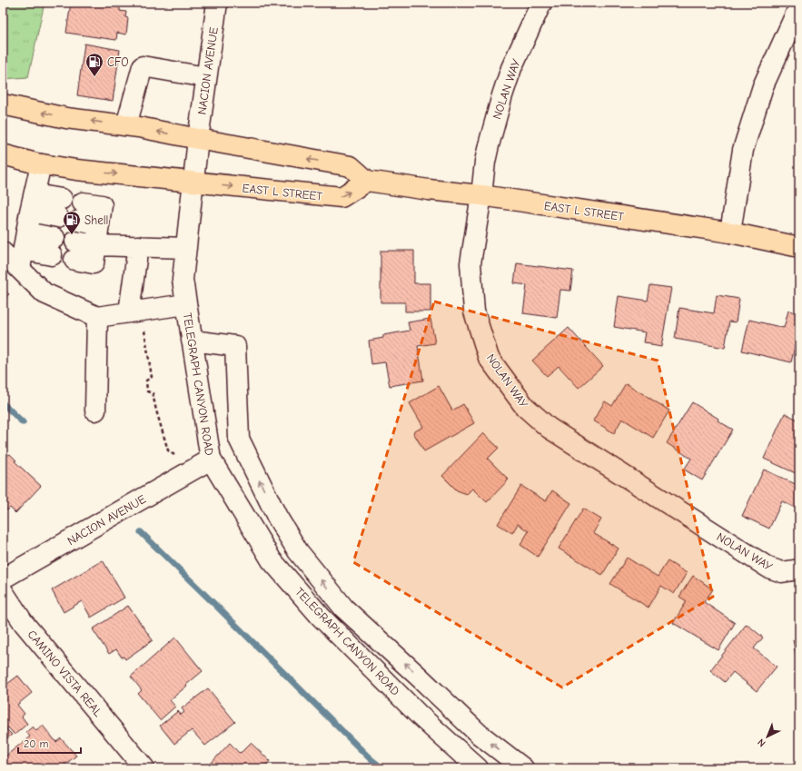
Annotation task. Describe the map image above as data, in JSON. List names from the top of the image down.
{
  "streets": {
    "main road": ["EAST L STREET"],
    "street": [
      "NACION AVENUE",
      "NOLAN WAY",
      "TELEGRAPH CANYON ROAD",
      "CAMINO VISTA REAL"
    ]
  },
  "crossings": [
    ["NACION AVENUE", "TELEGRAPH CANYON ROAD"],
    ["NOLAN WAY", "EAST L STREET"],
    ["EAST L STREET", "TELEGRAPH CANYON ROAD"]
  ],
  "places": {
    "fuel station": ["CFO", "Shell"]
  },
  "scale_bar": "20 m",
  "north": "bottom left"
}
